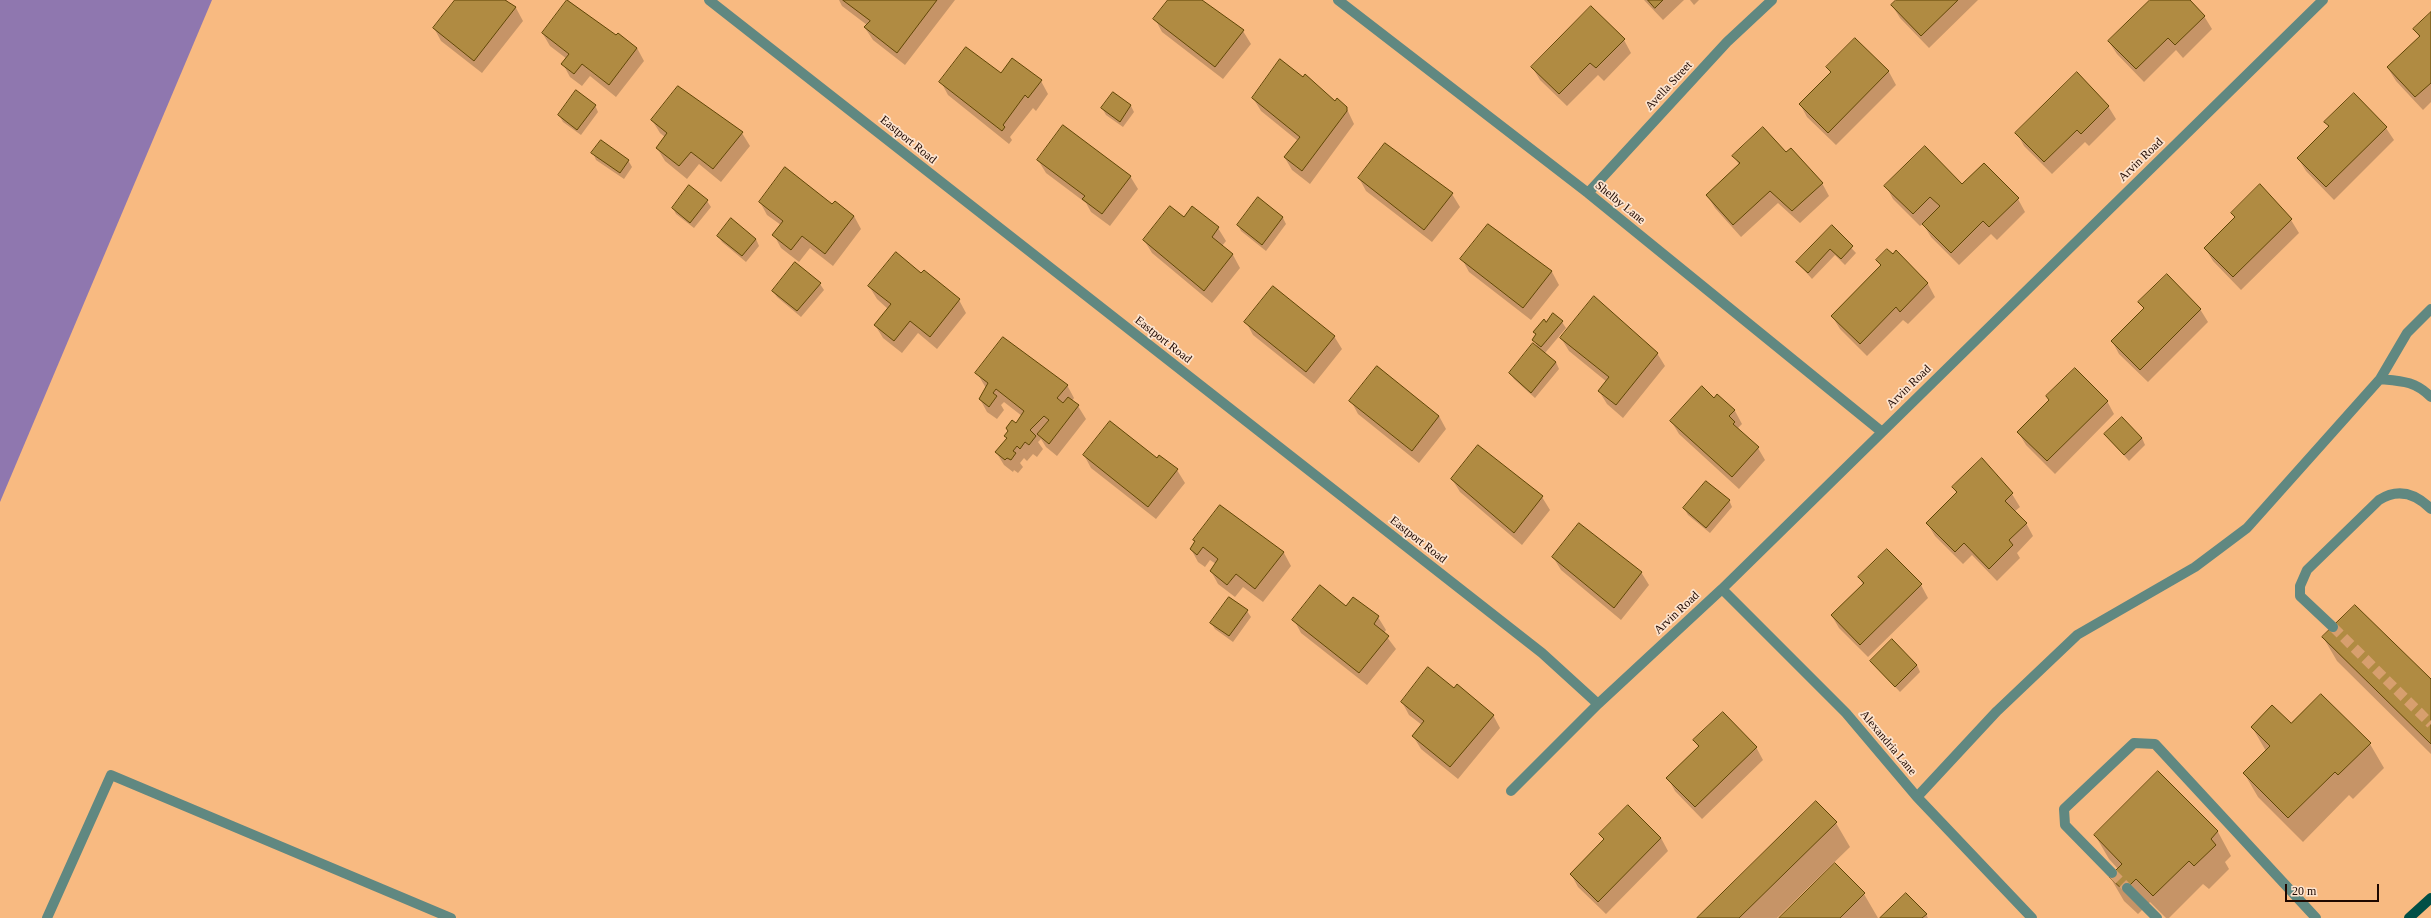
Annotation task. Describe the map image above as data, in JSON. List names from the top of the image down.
{
  "streets": {
    "street": [
      "Avella Street",
      "Eastport Road",
      "Arvin Road",
      "Shelby Lane",
      "Alexandria Lane"
    ]
  },
  "crossings": [
    ["Avella Street", "Shelby Lane"],
    ["Eastport Road", "Arvin Road"],
    ["Arvin Road", "Shelby Lane"],
    ["Arvin Road", "Alexandria Lane"]
  ],
  "scale_bar": "20 m"
}
